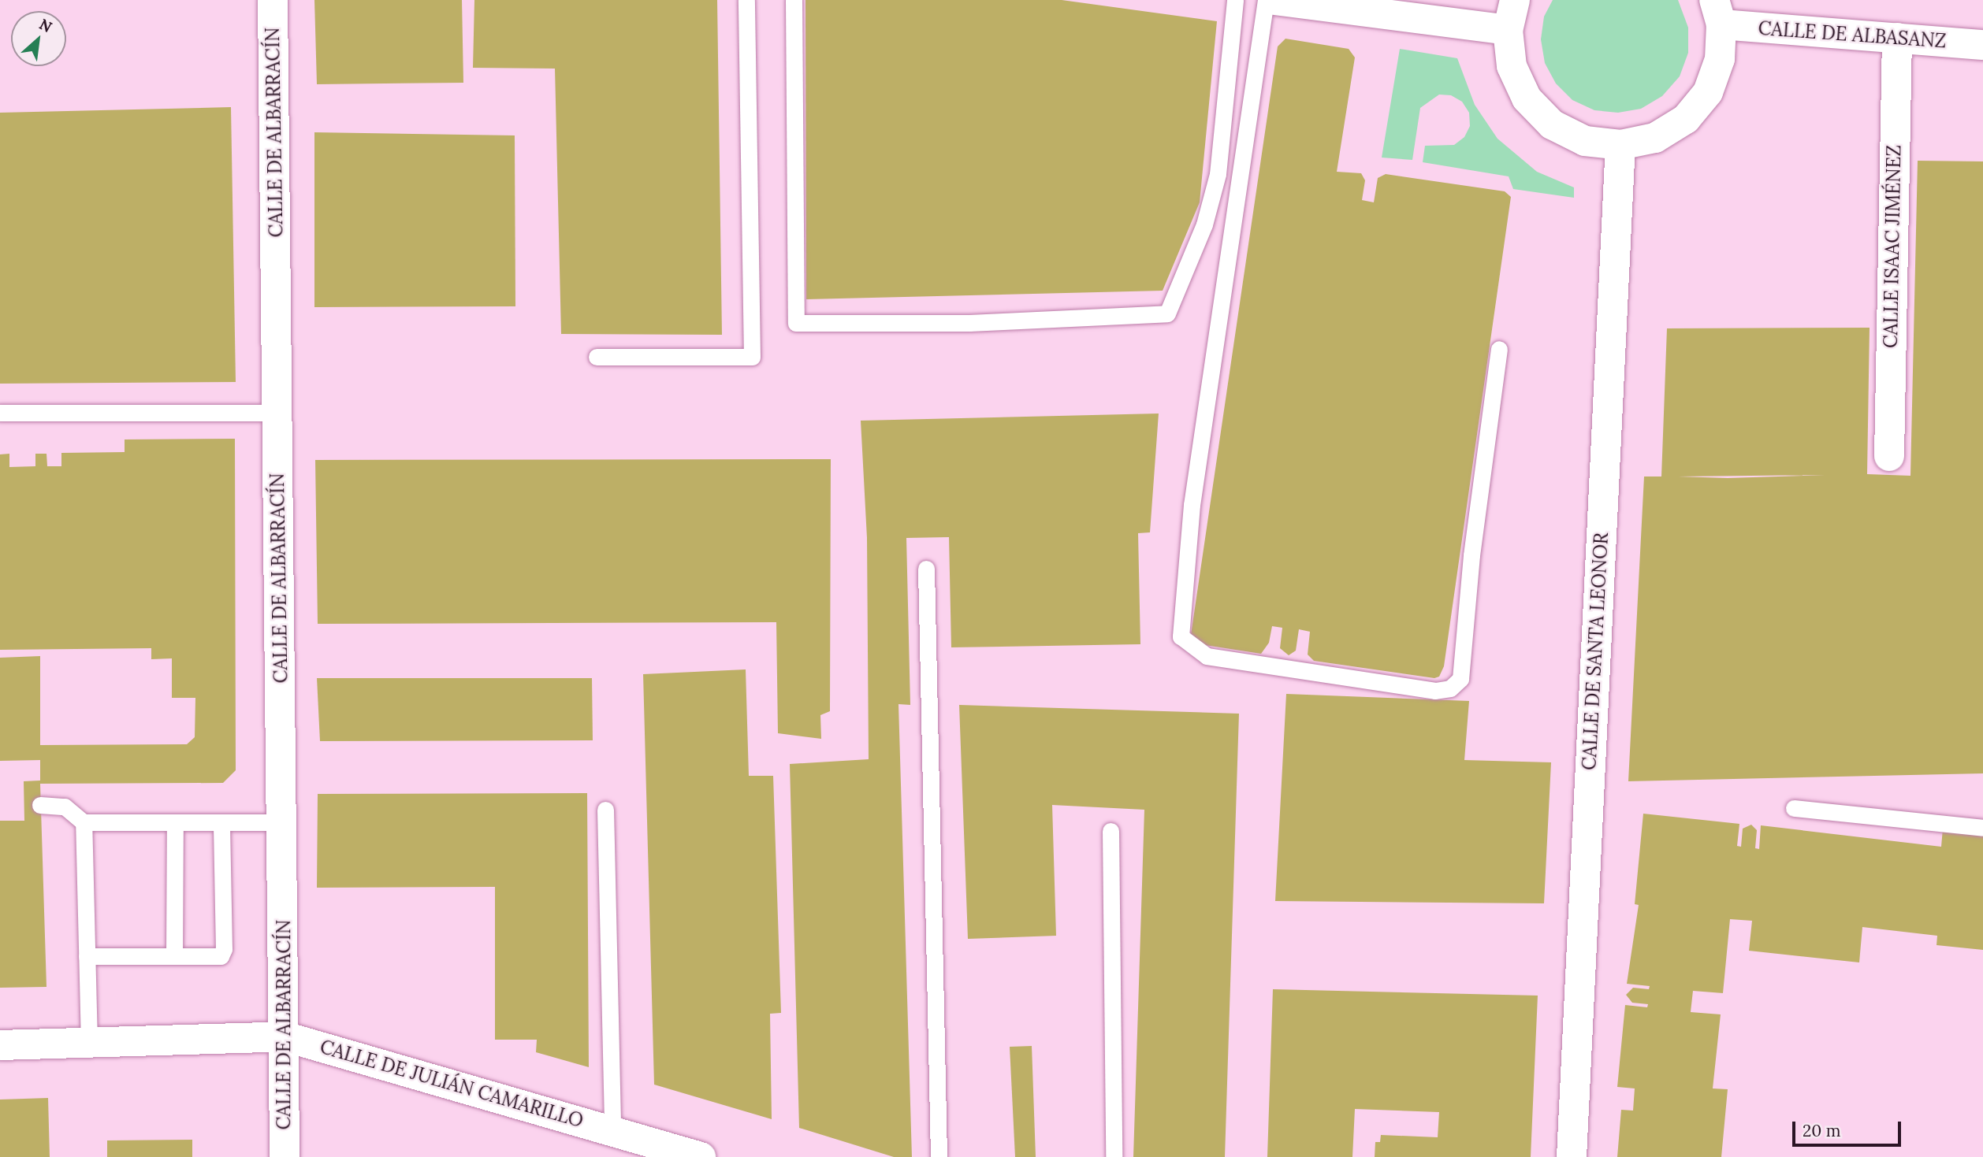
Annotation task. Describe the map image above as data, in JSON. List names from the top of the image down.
{
  "streets": {
    "street": [
      "CALLE DE ALBASANZ",
      "CALLE DE ALBARRACÍN",
      "CALLE ISAAC JIMÉNEZ",
      "CALLE DE SANTA LEONOR",
      "CALLE DE JULIÁN CAMARILLO"
    ]
  },
  "crossings": [
    ["CALLE DE ALBASANZ", "CALLE ISAAC JIMÉNEZ"],
    ["CALLE DE ALBARRACÍN", "CALLE DE JULIÁN CAMARILLO"]
  ],
  "scale_bar": "20 m",
  "north": "top right"
}
